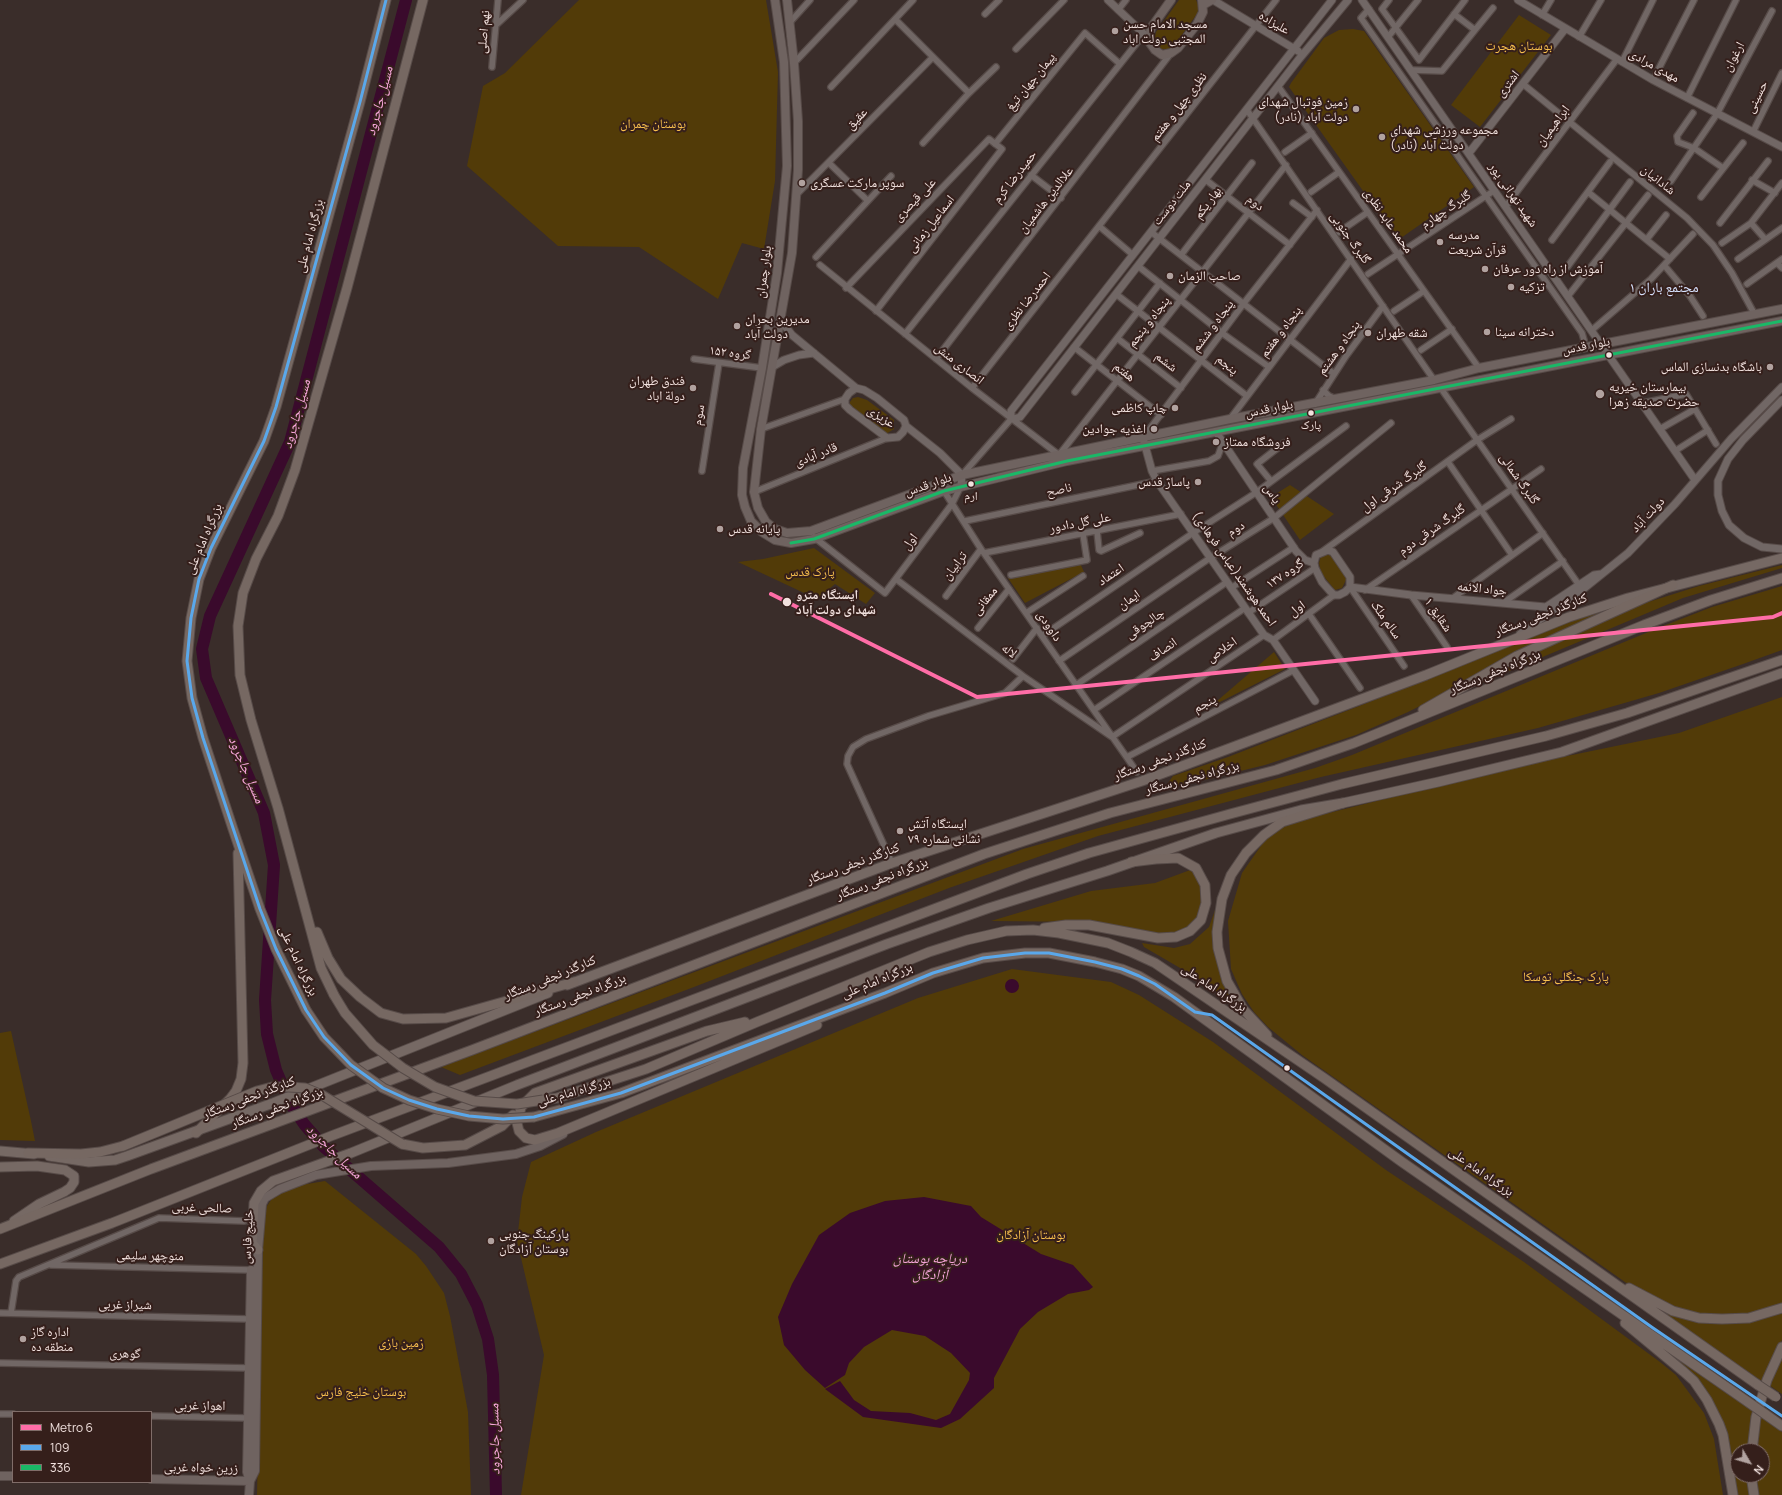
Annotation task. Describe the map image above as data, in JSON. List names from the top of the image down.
{
  "streets": {
    "highway": ["بزرگراه امام علی", "بزرگراه نجفی رستگار"],
    "main road": [
      "بلوار چمران",
      "بلوار قدس",
      "کنارگذر نجفی رستگار",
      "خلیج فارس",
      "زرین خواه غربی"
    ],
    "street": [
      "علیزاده",
      "نهم اصلی",
      "ارغوان",
      "مهدی مرادی",
      "پیمان جهان تیغ",
      "اشتری",
      "حسینی",
      "نظری چهل و هفتم",
      "عقیق",
      "ابراهیمیان",
      "حمیدرضا کرم",
      "شادانیان",
      "شهید تهرانی پور",
      "علی قیصری",
      "علاالدین هاشمیان",
      "ملت دوست",
      "بهار یکم",
      "دوم",
      "گلبرگ چهارم",
      "محمد عابد نظری",
      "اسماعیل زمانی",
      "گلبرگ جنوبی",
      "احمدرضا نظری",
      "پنجاه و پنجم",
      "پنجاه و ششم",
      "پنجاه و هفتم",
      "پنجاه و هشتم",
      "گروه ۱۵۲",
      "ششم",
      "انصاری منش",
      "پنجم",
      "هفتم",
      "سوم",
      "عزیزی",
      "قادر آبادی",
      "گلبرگ شمالی",
      "گلبرگ شرقی اول",
      "ناصح",
      "یاس",
      "دولت آباد",
      "علی گل دادور",
      "گلبرگ شرقی دوم",
      "اول",
      "ترابیان",
      "احمد هوشمند(عباس فرهادی)",
      "گروه ۱۳۷",
      "اعتماد",
      "جواد الائمه",
      "ایمان",
      "ممقانی",
      "شقایق ۱",
      "سالم ملک",
      "چالچوقی",
      "داوودی",
      "انصاف",
      "اخلاص",
      "لاله",
      "صالحی غربی",
      "منوچهر سلیمی",
      "شیراز غربی",
      "گوهری",
      "اهواز غربی"
    ]
  },
  "crossings": [
    ["علیزاده", "نظری چهل و هفتم"],
    ["علیزاده", "ملت دوست"],
    ["ارغوان", "مهدی مرادی"],
    ["مهدی مرادی", "اشتری"],
    ["مهدی مرادی", "حسینی"],
    ["مهدی مرادی", "ابراهیمیان"],
    ["پیمان جهان تیغ", "حمیدرضا کرم"],
    ["پیمان جهان تیغ", "علی قیصری"],
    ["پیمان جهان تیغ", "اسماعیل زمانی"],
    ["اشتری", "شادانیان"],
    ["اشتری", "شهید تهرانی پور"],
    ["نظری چهل و هفتم", "احمدرضا نظری"],
    ["عقیق", "بلوار چمران"],
    ["ابراهیمیان", "شادانیان"],
    ["ابراهیمیان", "شهید تهرانی پور"],
    ["حمیدرضا کرم", "انصاری منش"],
    ["شادانیان", "بلوار قدس"],
    ["شهید تهرانی پور", "گلبرگ چهارم"],
    ["شهید تهرانی پور", "بلوار قدس"],
    ["شهید تهرانی پور", "دولت آباد"],
    ["علی قیصری", "اسماعیل زمانی"],
    ["علی قیصری", "انصاری منش"],
    ["علاالدین هاشمیان", "انصاری منش"],
    ["ملت دوست", "دوم"],
    ["ملت دوست", "محمد عابد نظری"],
    ["ملت دوست", "گلبرگ جنوبی"],
    ["ملت دوست", "انصاری منش"],
    ["ملت دوست", "پنجم"],
    ["ملت دوست", "هفتم"],
    ["بهار یکم", "دوم"],
    ["دوم", "پنجاه و پنجم"],
    ["دوم", "پنجاه و ششم"],
    ["دوم", "یاس"],
    ["دوم", "احمد هوشمند(عباس فرهادی)"],
    ["دوم", "ایمان"],
    ["گلبرگ چهارم", "محمد عابد نظری"],
    ["محمد عابد نظری", "بلوار قدس"],
    ["اسماعیل زمانی", "انصاری منش"],
    ["گلبرگ جنوبی", "پنجاه و پنجم"],
    ["گلبرگ جنوبی", "پنجاه و ششم"],
    ["گلبرگ جنوبی", "پنجاه و هفتم"],
    ["گلبرگ جنوبی", "بلوار قدس"],
    ["گلبرگ جنوبی", "پنجاه و هشتم"],
    ["بلوار چمران", "بلوار قدس"],
    ["بلوار چمران", "گروه ۱۵۲"],
    ["بلوار چمران", "عزیزی"],
    ["بلوار چمران", "قادر آبادی"],
    ["احمدرضا نظری", "انصاری منش"],
    ["پنجاه و پنجم", "بلوار قدس"],
    ["پنجاه و پنجم", "ششم"],
    ["پنجاه و پنجم", "انصاری منش"],
    ["پنجاه و پنجم", "پنجم"],
    ["پنجاه و پنجم", "هفتم"],
    ["پنجاه و ششم", "بلوار قدس"],
    ["پنجاه و ششم", "ششم"],
    ["پنجاه و ششم", "پنجم"],
    ["پنجاه و ششم", "هفتم"],
    ["پنجاه و ششم", "احمد هوشمند(عباس فرهادی)"],
    ["پنجاه و هفتم", "بلوار قدس"],
    ["پنجاه و هفتم", "پنجم"],
    ["بلوار قدس", "پنجاه و هشتم"],
    ["بلوار قدس", "انصاری منش"],
    ["بلوار قدس", "گلبرگ شمالی"],
    ["بلوار قدس", "یاس"],
    ["بلوار قدس", "اول"],
    ["بلوار قدس", "احمد هوشمند(عباس فرهادی)"],
    ["بلوار قدس", "داوودی"],
    ["گروه ۱۵۲", "سوم"],
    ["پنجم", "احمد هوشمند(عباس فرهادی)"],
    ["پنجم", "داوودی"],
    ["عزیزی", "قادر آبادی"],
    ["گلبرگ شمالی", "گلبرگ شرقی اول"],
    ["گلبرگ شمالی", "گلبرگ شرقی دوم"],
    ["گلبرگ شمالی", "جواد الائمه"],
    ["ناصح", "احمد هوشمند(عباس فرهادی)"],
    ["ناصح", "داوودی"],
    ["یاس", "گروه ۱۳۷"],
    ["یاس", "چالچوقی"],
    ["دولت آباد", "جواد الائمه"],
    ["دولت آباد", "کنارگذر نجفی رستگار"],
    ["علی گل دادور", "ترابیان"],
    ["علی گل دادور", "احمد هوشمند(عباس فرهادی)"],
    ["علی گل دادور", "داوودی"],
    ["گلبرگ شرقی دوم", "جواد الائمه"],
    ["اول", "احمد هوشمند(عباس فرهادی)"],
    ["اول", "داوودی"],
    ["اول", "لاله"],
    ["ترابیان", "داوودی"],
    ["احمد هوشمند(عباس فرهادی)", "گروه ۱۳۷"],
    ["احمد هوشمند(عباس فرهادی)", "اعتماد"],
    ["احمد هوشمند(عباس فرهادی)", "ایمان"],
    ["احمد هوشمند(عباس فرهادی)", "چالچوقی"],
    ["احمد هوشمند(عباس فرهادی)", "انصاف"],
    ["احمد هوشمند(عباس فرهادی)", "اخلاص"],
    ["گروه ۱۳۷", "انصاف"],
    ["اعتماد", "داوودی"],
    ["جواد الائمه", "شقایق ۱"],
    ["جواد الائمه", "سالم ملک"],
    ["ایمان", "داوودی"],
    ["ممقانی", "داوودی"],
    ["چالچوقی", "داوودی"],
    ["داوودی", "انصاف"],
    ["داوودی", "اخلاص"],
    ["داوودی", "لاله"],
    ["اخلاص", "لاله"],
    ["صالحی غربی", "منوچهر سلیمی"],
    ["خلیج فارس", "منوچهر سلیمی"],
    ["خلیج فارس", "شیراز غربی"],
    ["خلیج فارس", "گوهری"],
    ["خلیج فارس", "اهواز غربی"],
    ["خلیج فارس", "زرین خواه غربی"]
  ],
  "districts": ["مجتمع باران ١"],
  "water": ["مسیل جاجرود", "دریاچه بوستان آزادگان"],
  "parks": [
    "بوستان هجرت",
    "بوستان چمران",
    "پارک قدس",
    "پارک جنگلی توسکا",
    "بوستان آزادگان",
    "زمین بازی",
    "بوستان خلیج فارس"
  ],
  "places": [
    "مسجد الامام حسن المجتبى دولت اباد",
    "زمین فوتبال شهدای دولت آباد (نادر)",
    "مجموعه ورزشی شهدای دولت آباد (نادر)",
    "سوپر مارکت عسگری",
    "مدرسه قرآن شریعت",
    "آموزش از راه دور عرفان",
    "صاحب الزمان",
    "تزکیه",
    "مدیرین بحران دولت آباد",
    "دخترانه سینا",
    "شقه طهران",
    "باشگاه بدنسازی الماس",
    "فندق طهران دولة اباد",
    "بیمارستان خیریه حضرت صدیقه زهرا",
    "چاپ كاظمى",
    "پارک",
    "اغذیه جوادین",
    "فروشگاه ممتاز",
    "پاساژ قدس",
    "ارم",
    "پایانه قدس",
    "ایستگاه مترو شهدای دولت آباد",
    "ایستگاه آتش نشانی شماره ۷۹",
    "پارکینگ جنوبی بوستان آزادگان",
    "اداره گاز منطقه ده"
  ],
  "lines": ["transit line 109", "transit line 336", "metro line 6"],
  "legend": ["Metro 6", "109", "336"],
  "north": "bottom right"
}
